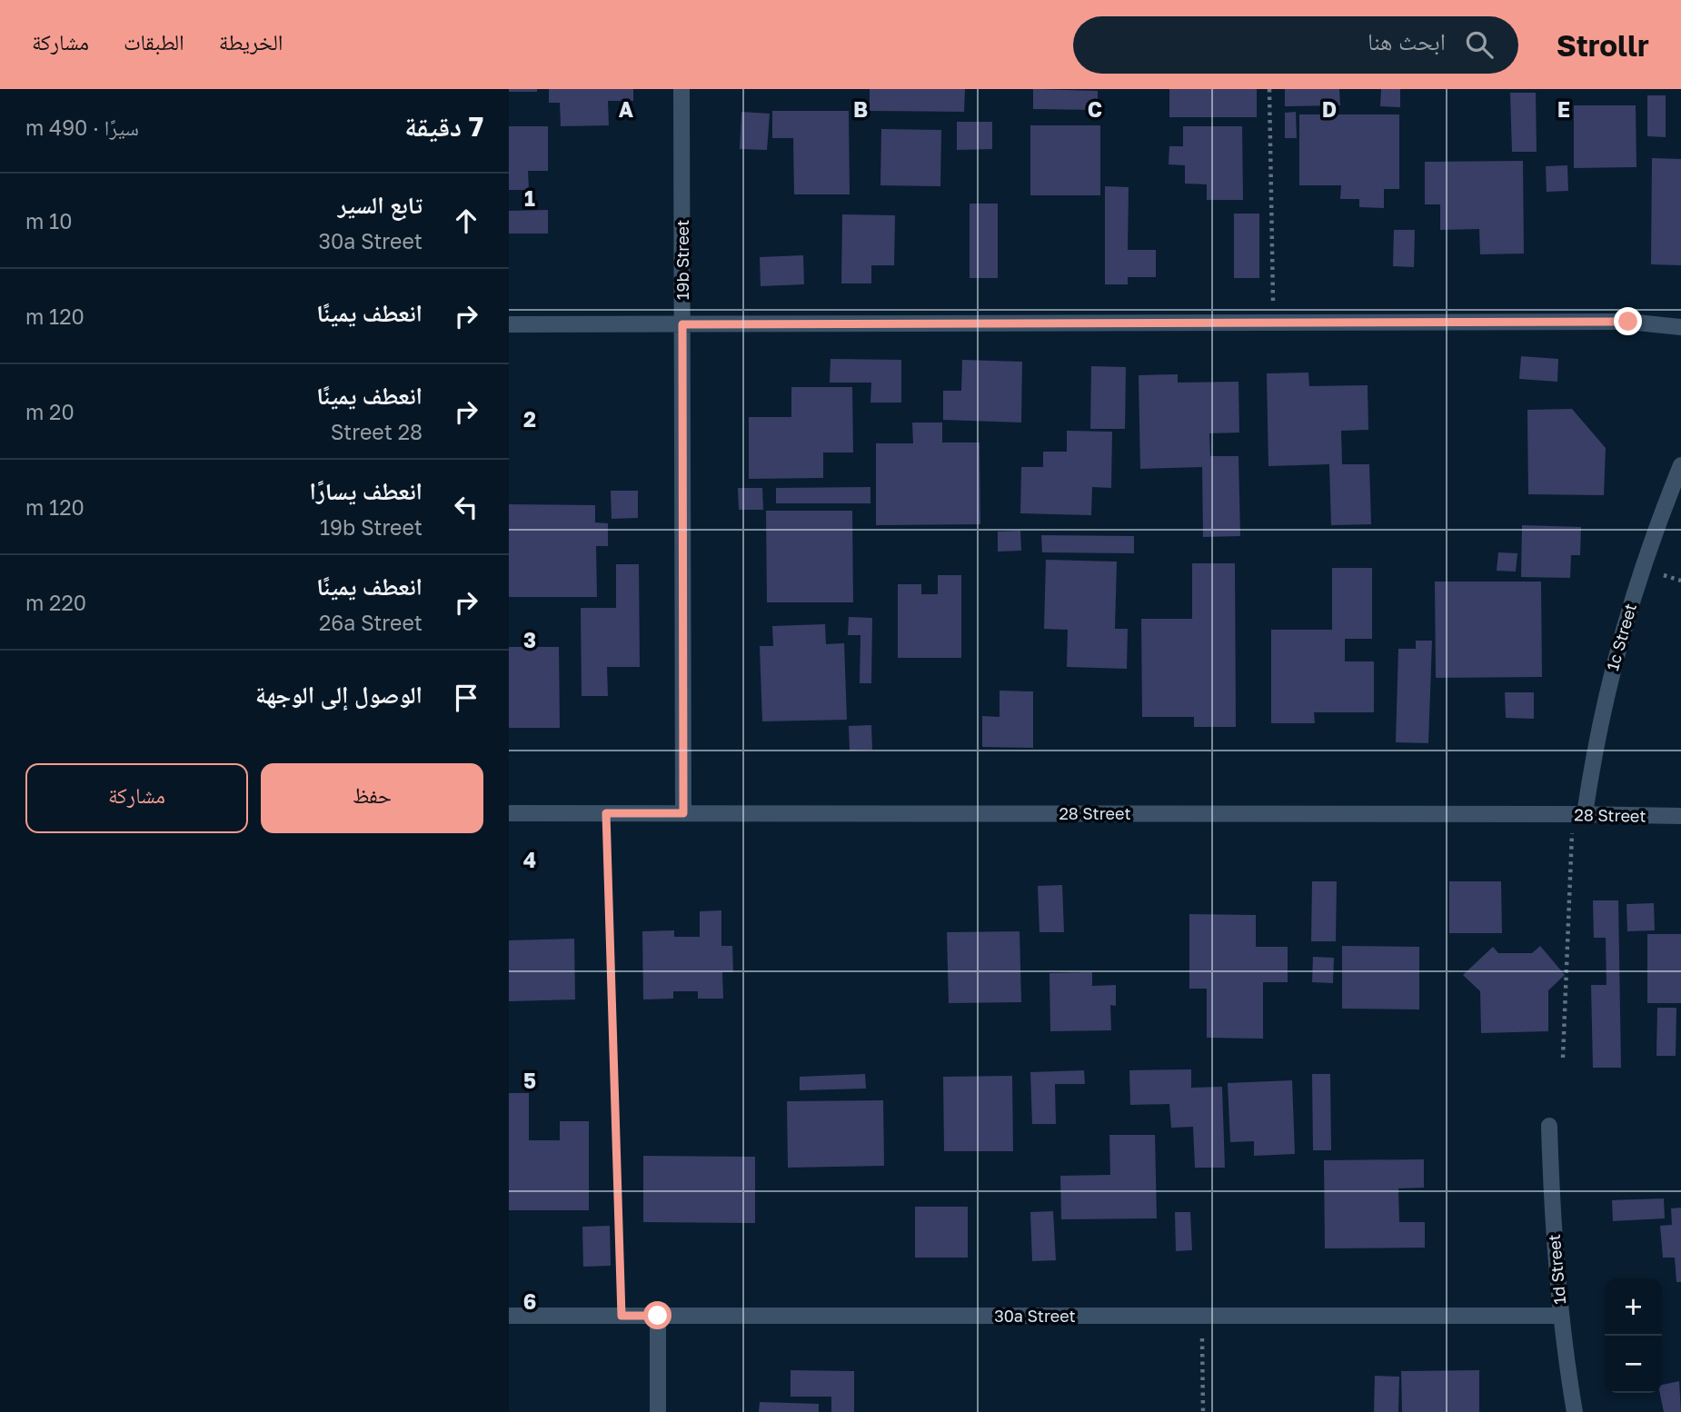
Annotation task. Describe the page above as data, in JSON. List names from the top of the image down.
{
  "streets": {
    "street": [
      "19b Street",
      "1c Street",
      "28 Street",
      "1d Street",
      "30a Street"
    ]
  },
  "crossings": [
    ["19b Street", "28 Street"],
    ["1c Street", "28 Street"],
    ["1d Street", "30a Street"]
  ],
  "page": {
    "header": "Strollr",
    "search": "ابحث هنا",
    "nav": ["الخريطة", "الطبقات", "مشاركة"],
    "heading": ["7 دقيقة", "سيرًا · 490 m"],
    "list": [
      ["تابع السير", "30a Street", "10 m"],
      ["انعطف يمينًا", "120 m"],
      ["انعطف يمينًا", "28 Street", "20 m"],
      ["انعطف يسارًا", "19b Street", "120 m"],
      ["انعطف يمينًا", "26a Street", "220 m"],
      "الوصول إلى الوجهة"
    ],
    "buttons": ["حفظ", "مشاركة"],
    "map_buttons": ["+", "−"]
  },
  "grid": {
    "columns": [
      "A",
      "B",
      "C",
      "D",
      "E"
    ],
    "rows": [
      "1",
      "2",
      "3",
      "4",
      "5",
      "6"
    ]
  }
}
